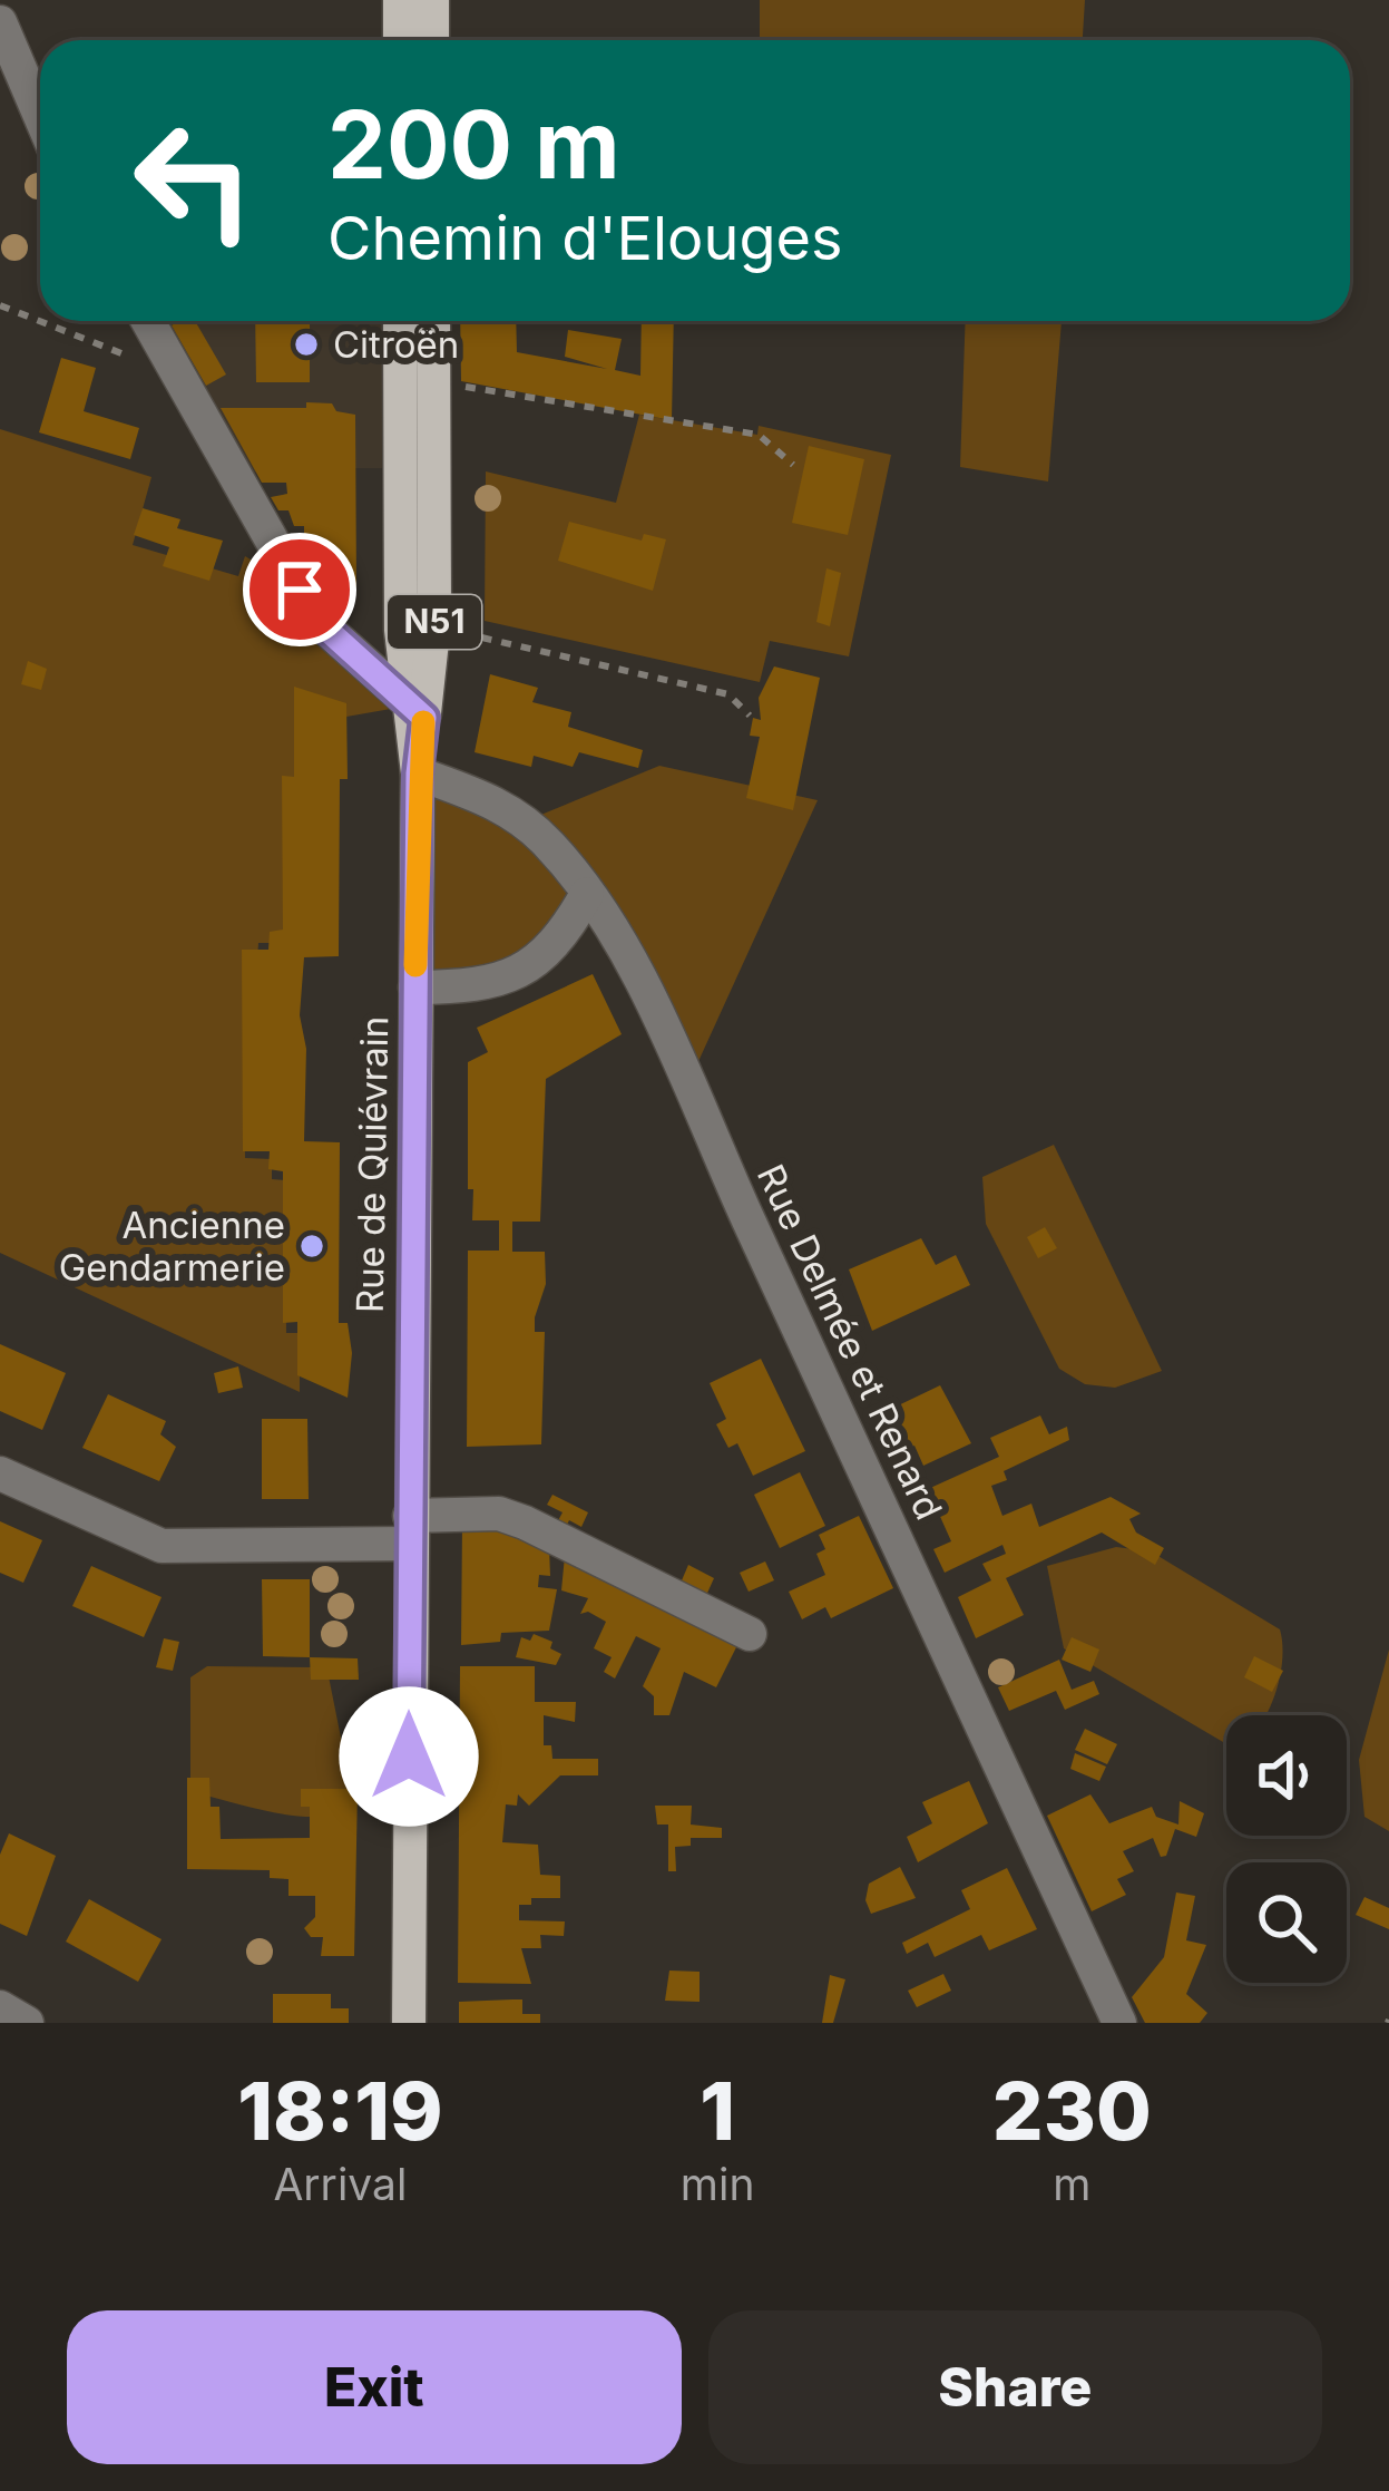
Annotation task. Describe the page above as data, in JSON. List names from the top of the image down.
{
  "streets": {
    "main road": ["N51", "Rue de Quiévrain"],
    "street": ["Rue Delmée et Renard"]
  },
  "crossings": [
    ["N51", "Rue de Quiévrain"],
    ["N51", "Rue Delmée et Renard"],
    ["Rue de Quiévrain", "Rue Delmée et Renard"]
  ],
  "places": ["Citroën", "Ancienne Gendarmerie"],
  "page": {
    "turn": ["200 m", "Chemin d'Elouges"],
    "eta": [
      "18:19",
      "Arrival",
      "1",
      "min",
      "230",
      "m"
    ],
    "buttons": ["Exit", "Share"]
  }
}
